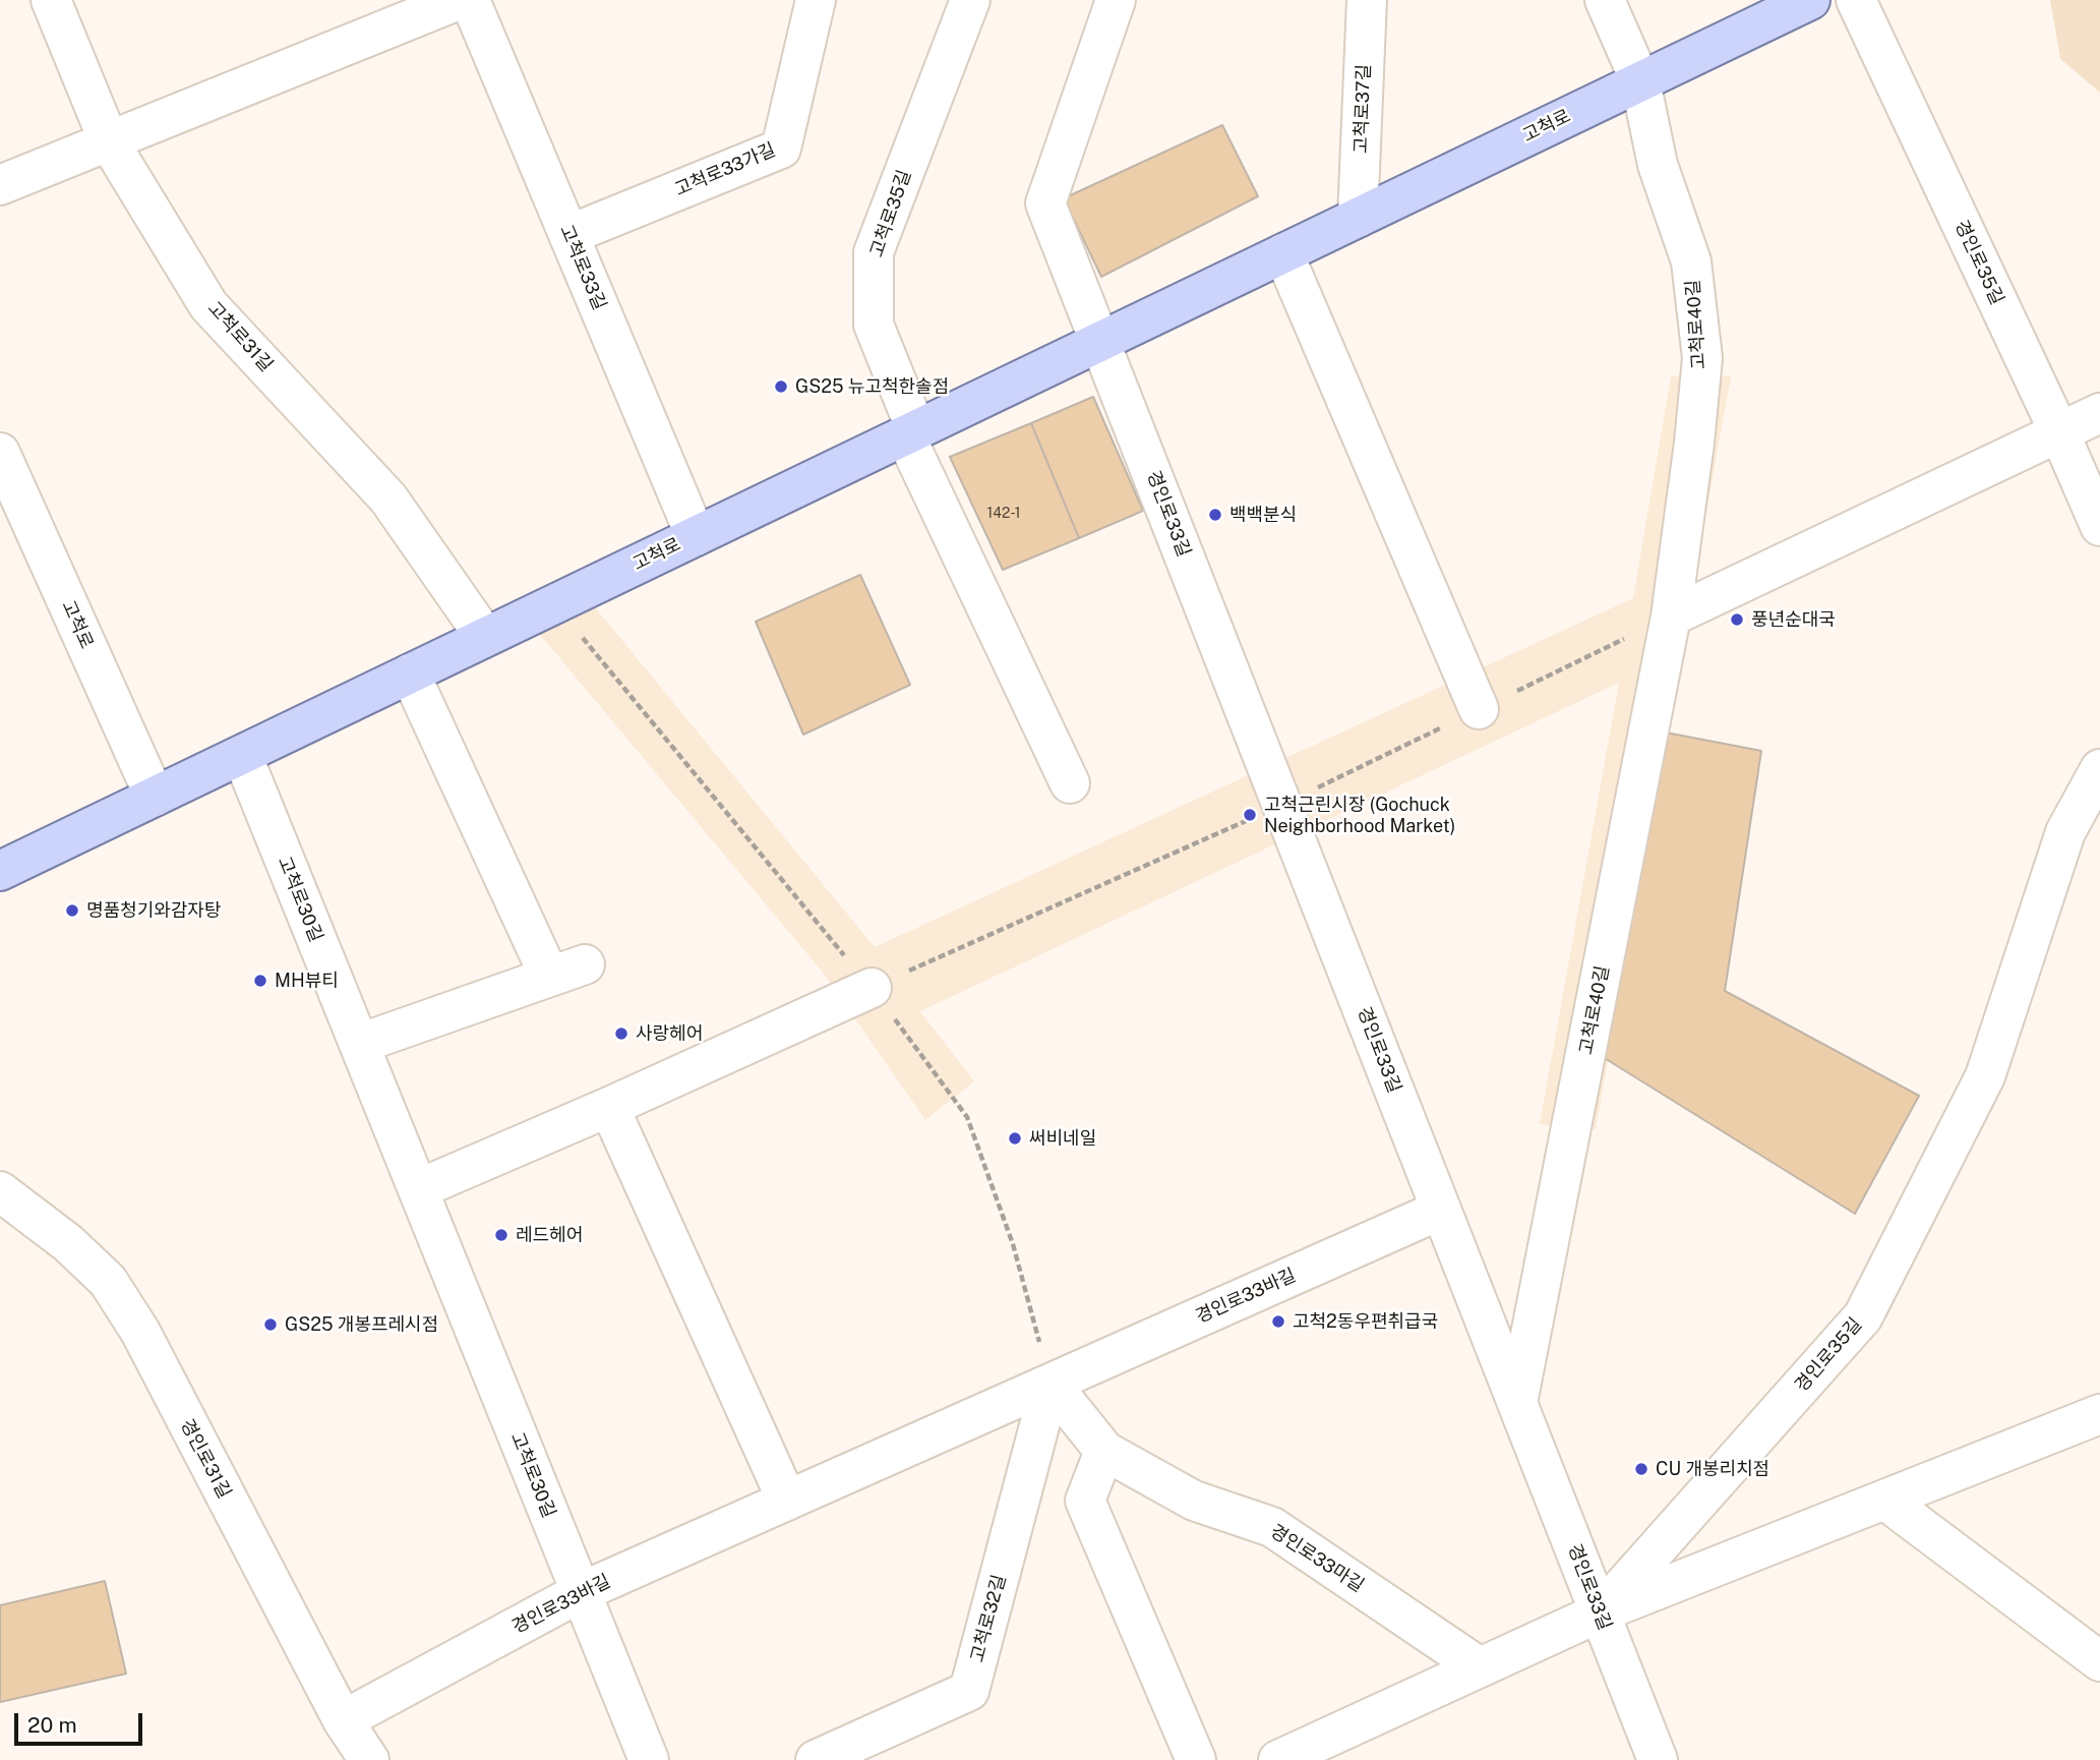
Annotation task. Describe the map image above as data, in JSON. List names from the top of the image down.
{
  "streets": {
    "main road": ["고척로"],
    "street": [
      "고척로37길",
      "고척로33가길",
      "고척로35길",
      "경인로35길",
      "고척로33길",
      "고척로40길",
      "고척로31길",
      "경인로33길",
      "고척로30길",
      "경인로33바길",
      "경인로31길",
      "경인로33마길",
      "고척로32길"
    ]
  },
  "crossings": [
    ["고척로37길", "고척로"],
    ["고척로", "고척로35길"],
    ["고척로", "고척로33길"],
    ["고척로", "고척로40길"],
    ["고척로", "고척로31길"],
    ["고척로", "경인로33길"],
    ["고척로", "고척로30길"],
    ["고척로33가길", "고척로33길"],
    ["경인로35길", "경인로33길"],
    ["고척로40길", "경인로33길"],
    ["경인로33길", "경인로33바길"],
    ["고척로30길", "경인로33바길"],
    ["경인로33바길", "경인로31길"],
    ["경인로33바길", "고척로32길"]
  ],
  "places": [
    "GS25 뉴고척한솔점",
    "백백분식",
    "풍년순대국",
    "고척근린시장 (Gochuck Neighborhood Market)",
    "명품청기와감자탕",
    "MH뷰티",
    "사랑헤어",
    "써비네일",
    "레드헤어",
    "고척2동우편취급국",
    "GS25 개봉프레시점",
    "CU 개봉리치점"
  ],
  "house_numbers": ["142-1"],
  "scale_bar": "20 m"
}
